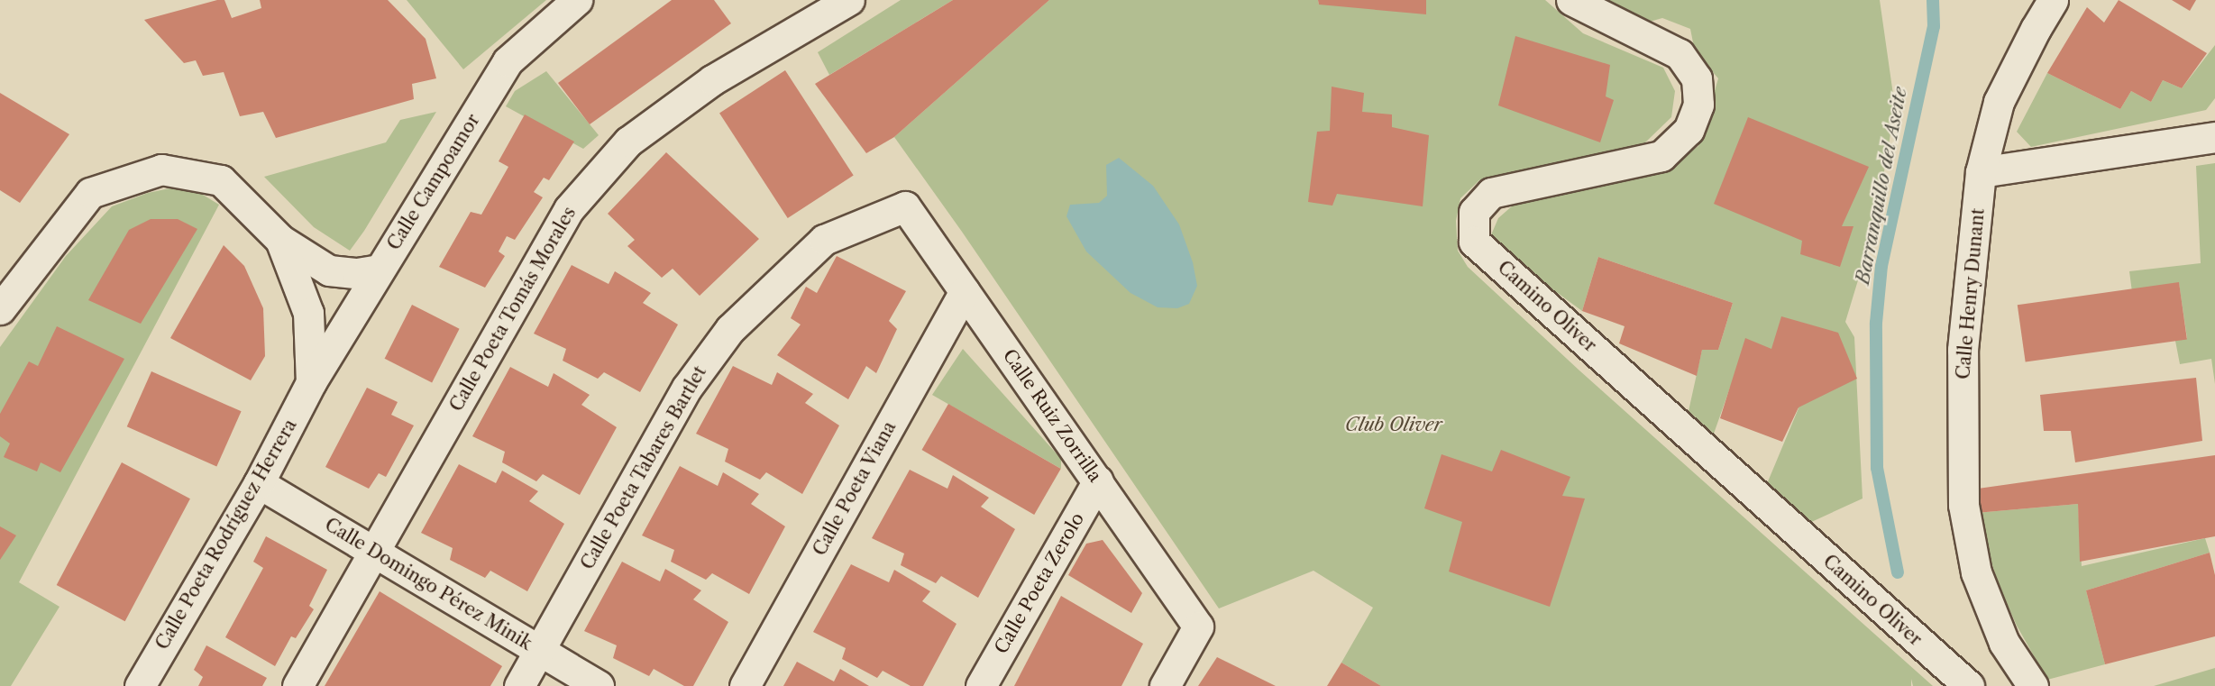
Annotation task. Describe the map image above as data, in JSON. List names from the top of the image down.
{
  "streets": {
    "street": [
      "Calle Campoamor",
      "Calle Henry Dunant",
      "Camino Oliver",
      "Calle Poeta Tomás Morales",
      "Calle Ruiz Zorrilla",
      "Calle Poeta Tabares Bartlet",
      "Calle Poeta Viana",
      "Calle Poeta Rodríguez Herrera",
      "Calle Poeta Zerolo",
      "Calle Domingo Pérez Minik"
    ]
  },
  "crossings": [
    ["Calle Campoamor", "Calle Poeta Rodríguez Herrera"],
    ["Calle Poeta Tomás Morales", "Calle Domingo Pérez Minik"],
    ["Calle Ruiz Zorrilla", "Calle Poeta Tabares Bartlet"],
    ["Calle Ruiz Zorrilla", "Calle Poeta Viana"],
    ["Calle Ruiz Zorrilla", "Calle Poeta Zerolo"],
    ["Calle Poeta Tabares Bartlet", "Calle Domingo Pérez Minik"],
    ["Calle Poeta Rodríguez Herrera", "Calle Domingo Pérez Minik"]
  ],
  "water": ["Barranquillo del Aseite"],
  "parks": ["Club Oliver"]
}
